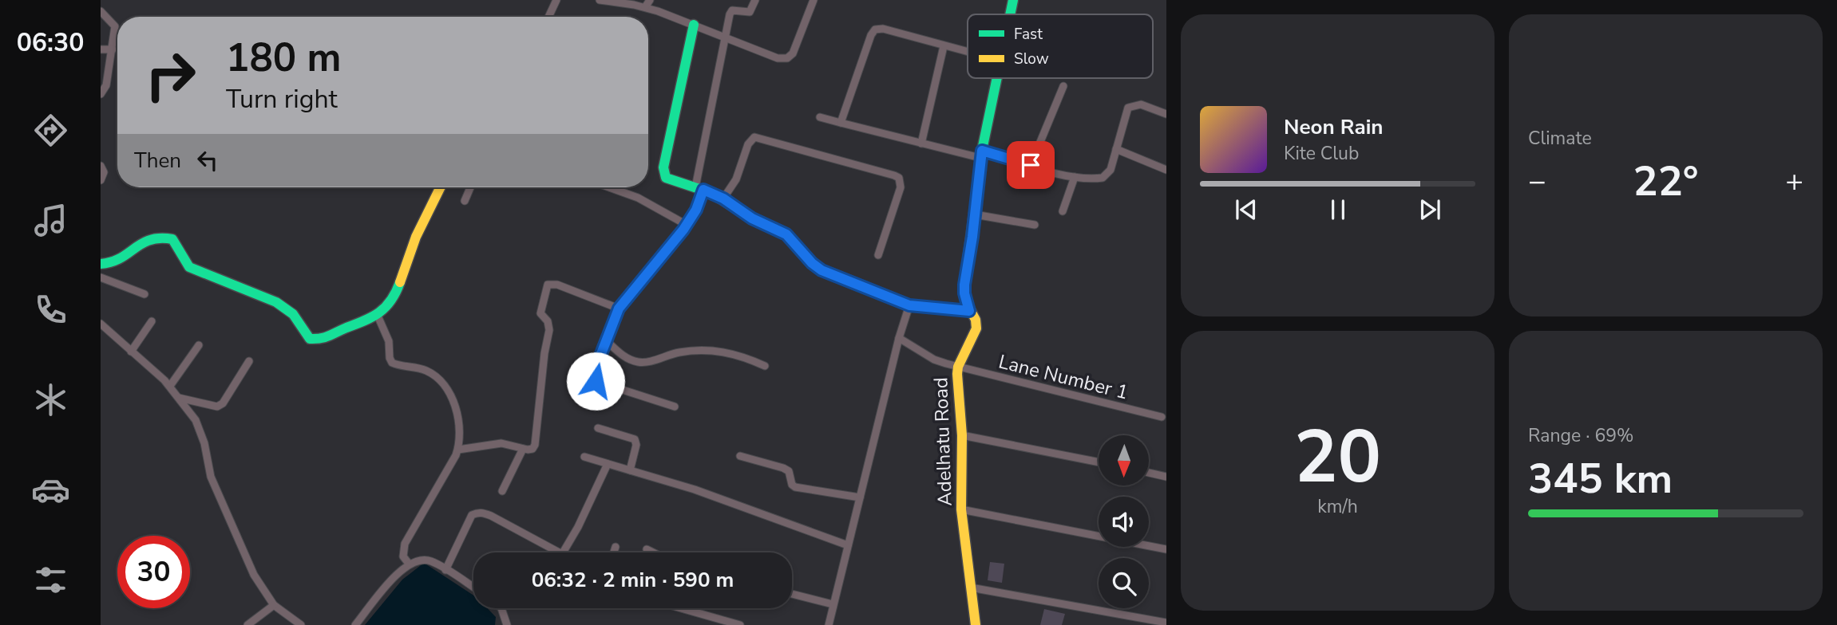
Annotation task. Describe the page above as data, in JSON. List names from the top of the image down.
{
  "streets": {
    "street": ["Lane Number 1", "Adelhatu Road"]
  },
  "crossings": [
    ["Lane Number 1", "Adelhatu Road"]
  ],
  "legend": ["Fast", "Slow"],
  "north": "bottom",
  "page": {
    "tabs": "06:30",
    "tile": [
      "Climate",
      ["20", "km/h"],
      ["Range · 69%", "345 km"]
    ],
    "turn": ["180 m", "Turn right"],
    "song": ["Neon Rain", "Kite Club"],
    "then": "Then",
    "heat": ["−", "22°", "+"],
    "limit": "30",
    "trip": "06:32 · 2 min · 590 m"
  }
}
